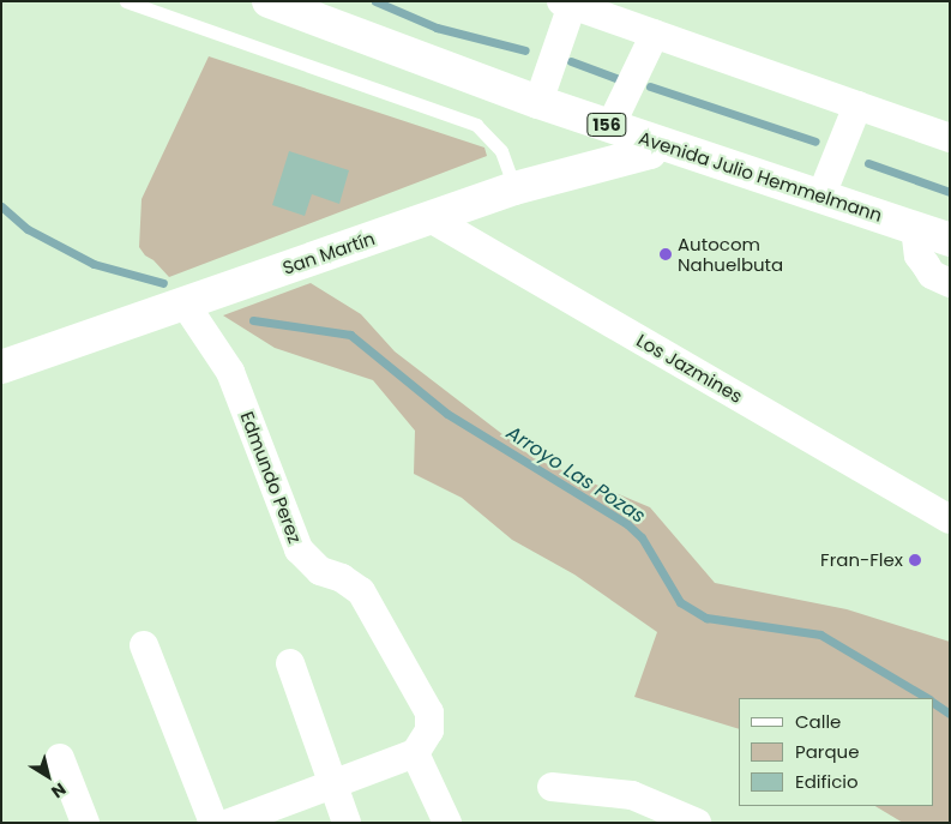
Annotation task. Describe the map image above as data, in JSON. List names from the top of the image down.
{
  "streets": {
    "main road": ["156", "Avenida Julio Hemmelmann", "San Martín"],
    "street": ["Los Jazmines", "Edmundo Perez"]
  },
  "crossings": [
    ["Avenida Julio Hemmelmann", "San Martín"],
    ["San Martín", "Los Jazmines"],
    ["San Martín", "Edmundo Perez"]
  ],
  "water": ["Arroyo Las Pozas"],
  "places": ["Autocom Nahuelbuta", "Fran-Flex"],
  "legend": ["Calle", "Parque", "Edificio"],
  "north": "bottom right"
}
